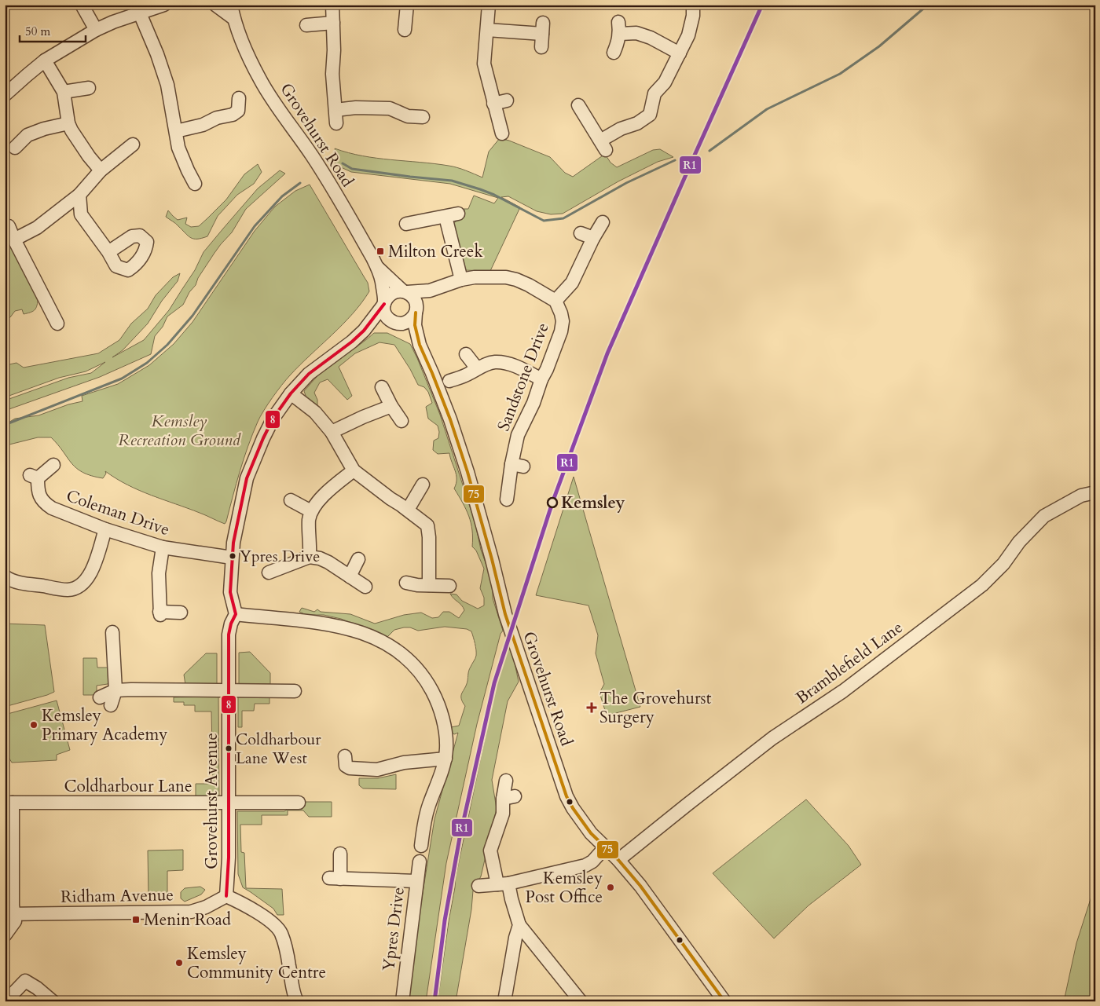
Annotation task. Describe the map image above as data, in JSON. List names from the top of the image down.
{
  "streets": {
    "street": [
      "Grovehurst Road",
      "Sandstone Drive",
      "Coleman Drive",
      "Bramblefield Lane",
      "Coldharbour Lane",
      "Grovehurst Avenue",
      "Ridham Avenue",
      "Ypres Drive"
    ]
  },
  "crossings": [
    ["Grovehurst Road", "Bramblefield Lane"],
    ["Coldharbour Lane", "Grovehurst Avenue"],
    ["Grovehurst Avenue", "Ridham Avenue"]
  ],
  "parks": ["Kemsley Recreation Ground"],
  "places": {
    "transit": ["Milton Creek", "Menin Road"],
    "other": [
      "Kemsley",
      "Ypres Drive",
      "Kemsley Primary Academy",
      "Coldharbour Lane West",
      "Kemsley Post Office",
      "Kemsley Community Centre"
    ],
    "health": ["The Grovehurst Surgery"]
  },
  "lines": ["transit line R1", "transit line 8", "transit line 75"],
  "scale_bar": "50 m"
}
